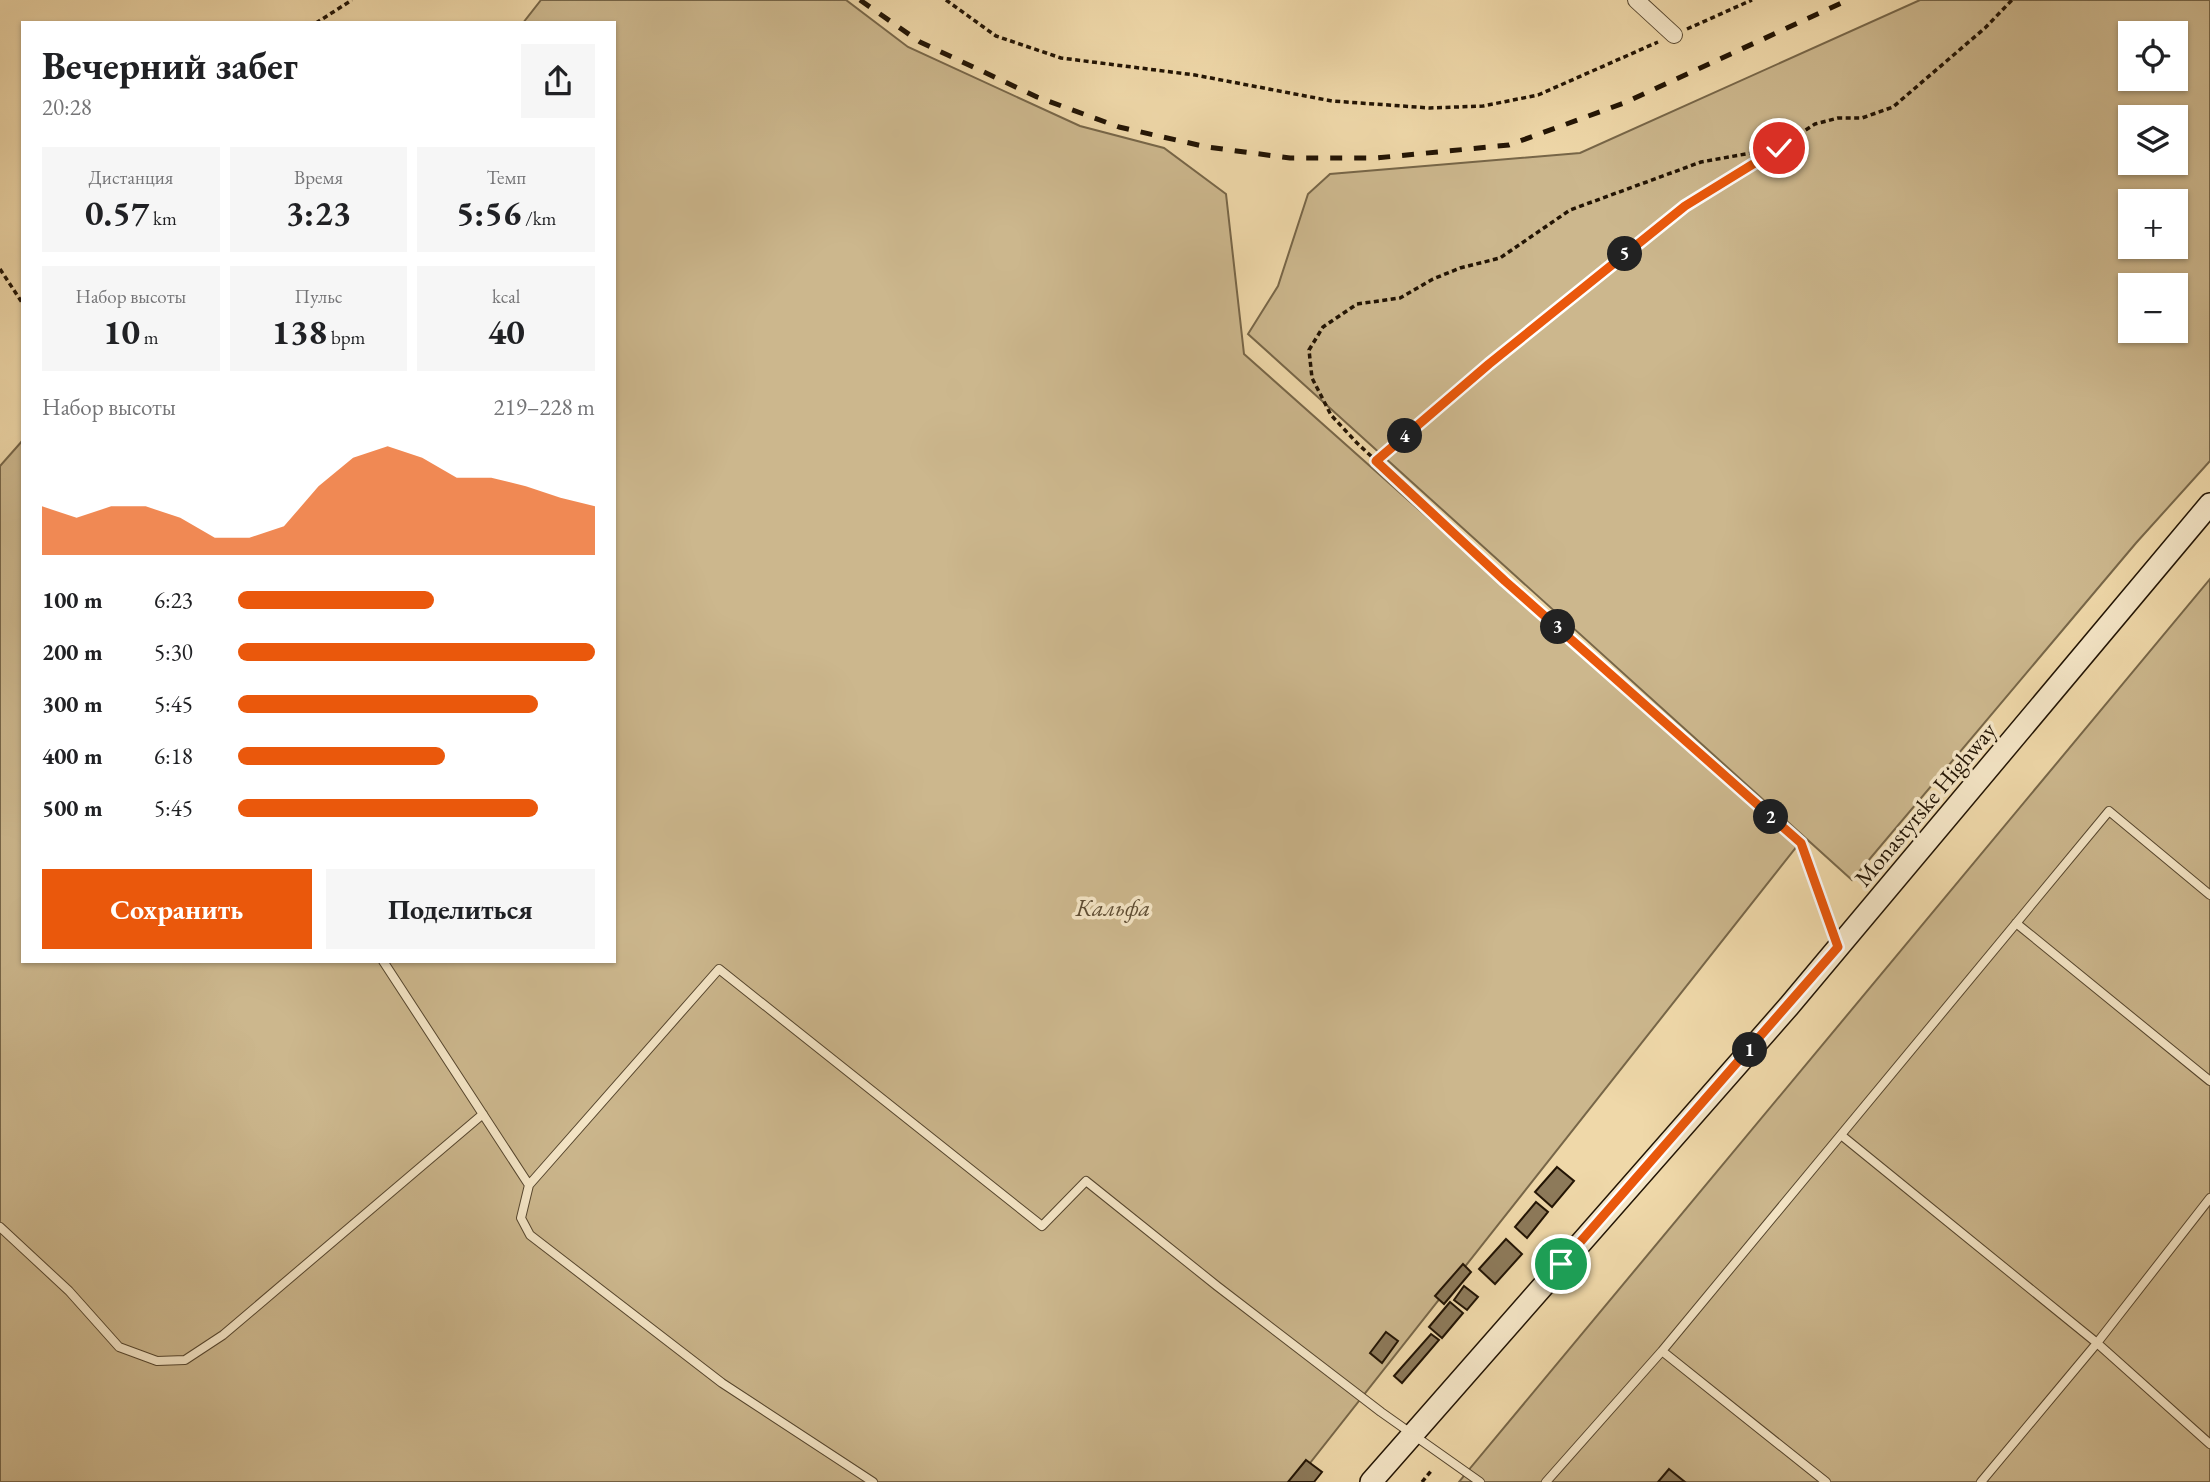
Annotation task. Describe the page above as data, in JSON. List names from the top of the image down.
{
  "streets": {
    "main road": ["Monastyrske Highway"]
  },
  "parks": ["Кальфа"],
  "page": {
    "map_buttons": ["+", "−"],
    "heading": ["Вечерний забег", "20:28"],
    "stats": [
      ["Дистанция", "0.57 km"],
      ["Время", "3:23"],
      ["Темп", "5:56 /km"],
      ["Набор высоты", "10 m"],
      ["Пульс", "138 bpm"],
      ["kcal", "40"]
    ],
    "pins": [
      "5",
      "4",
      "3",
      "2",
      "1"
    ],
    "chart": ["Набор высоты", "219–228 m"],
    "list": [
      {
        "name": "100 m",
        "note": "6:23"
      },
      {
        "name": "200 m",
        "note": "5:30"
      },
      {
        "name": "300 m",
        "note": "5:45"
      },
      {
        "name": "400 m",
        "note": "6:18"
      },
      {
        "name": "500 m",
        "note": "5:45"
      }
    ],
    "buttons": ["Сохранить", "Поделиться"]
  }
}
